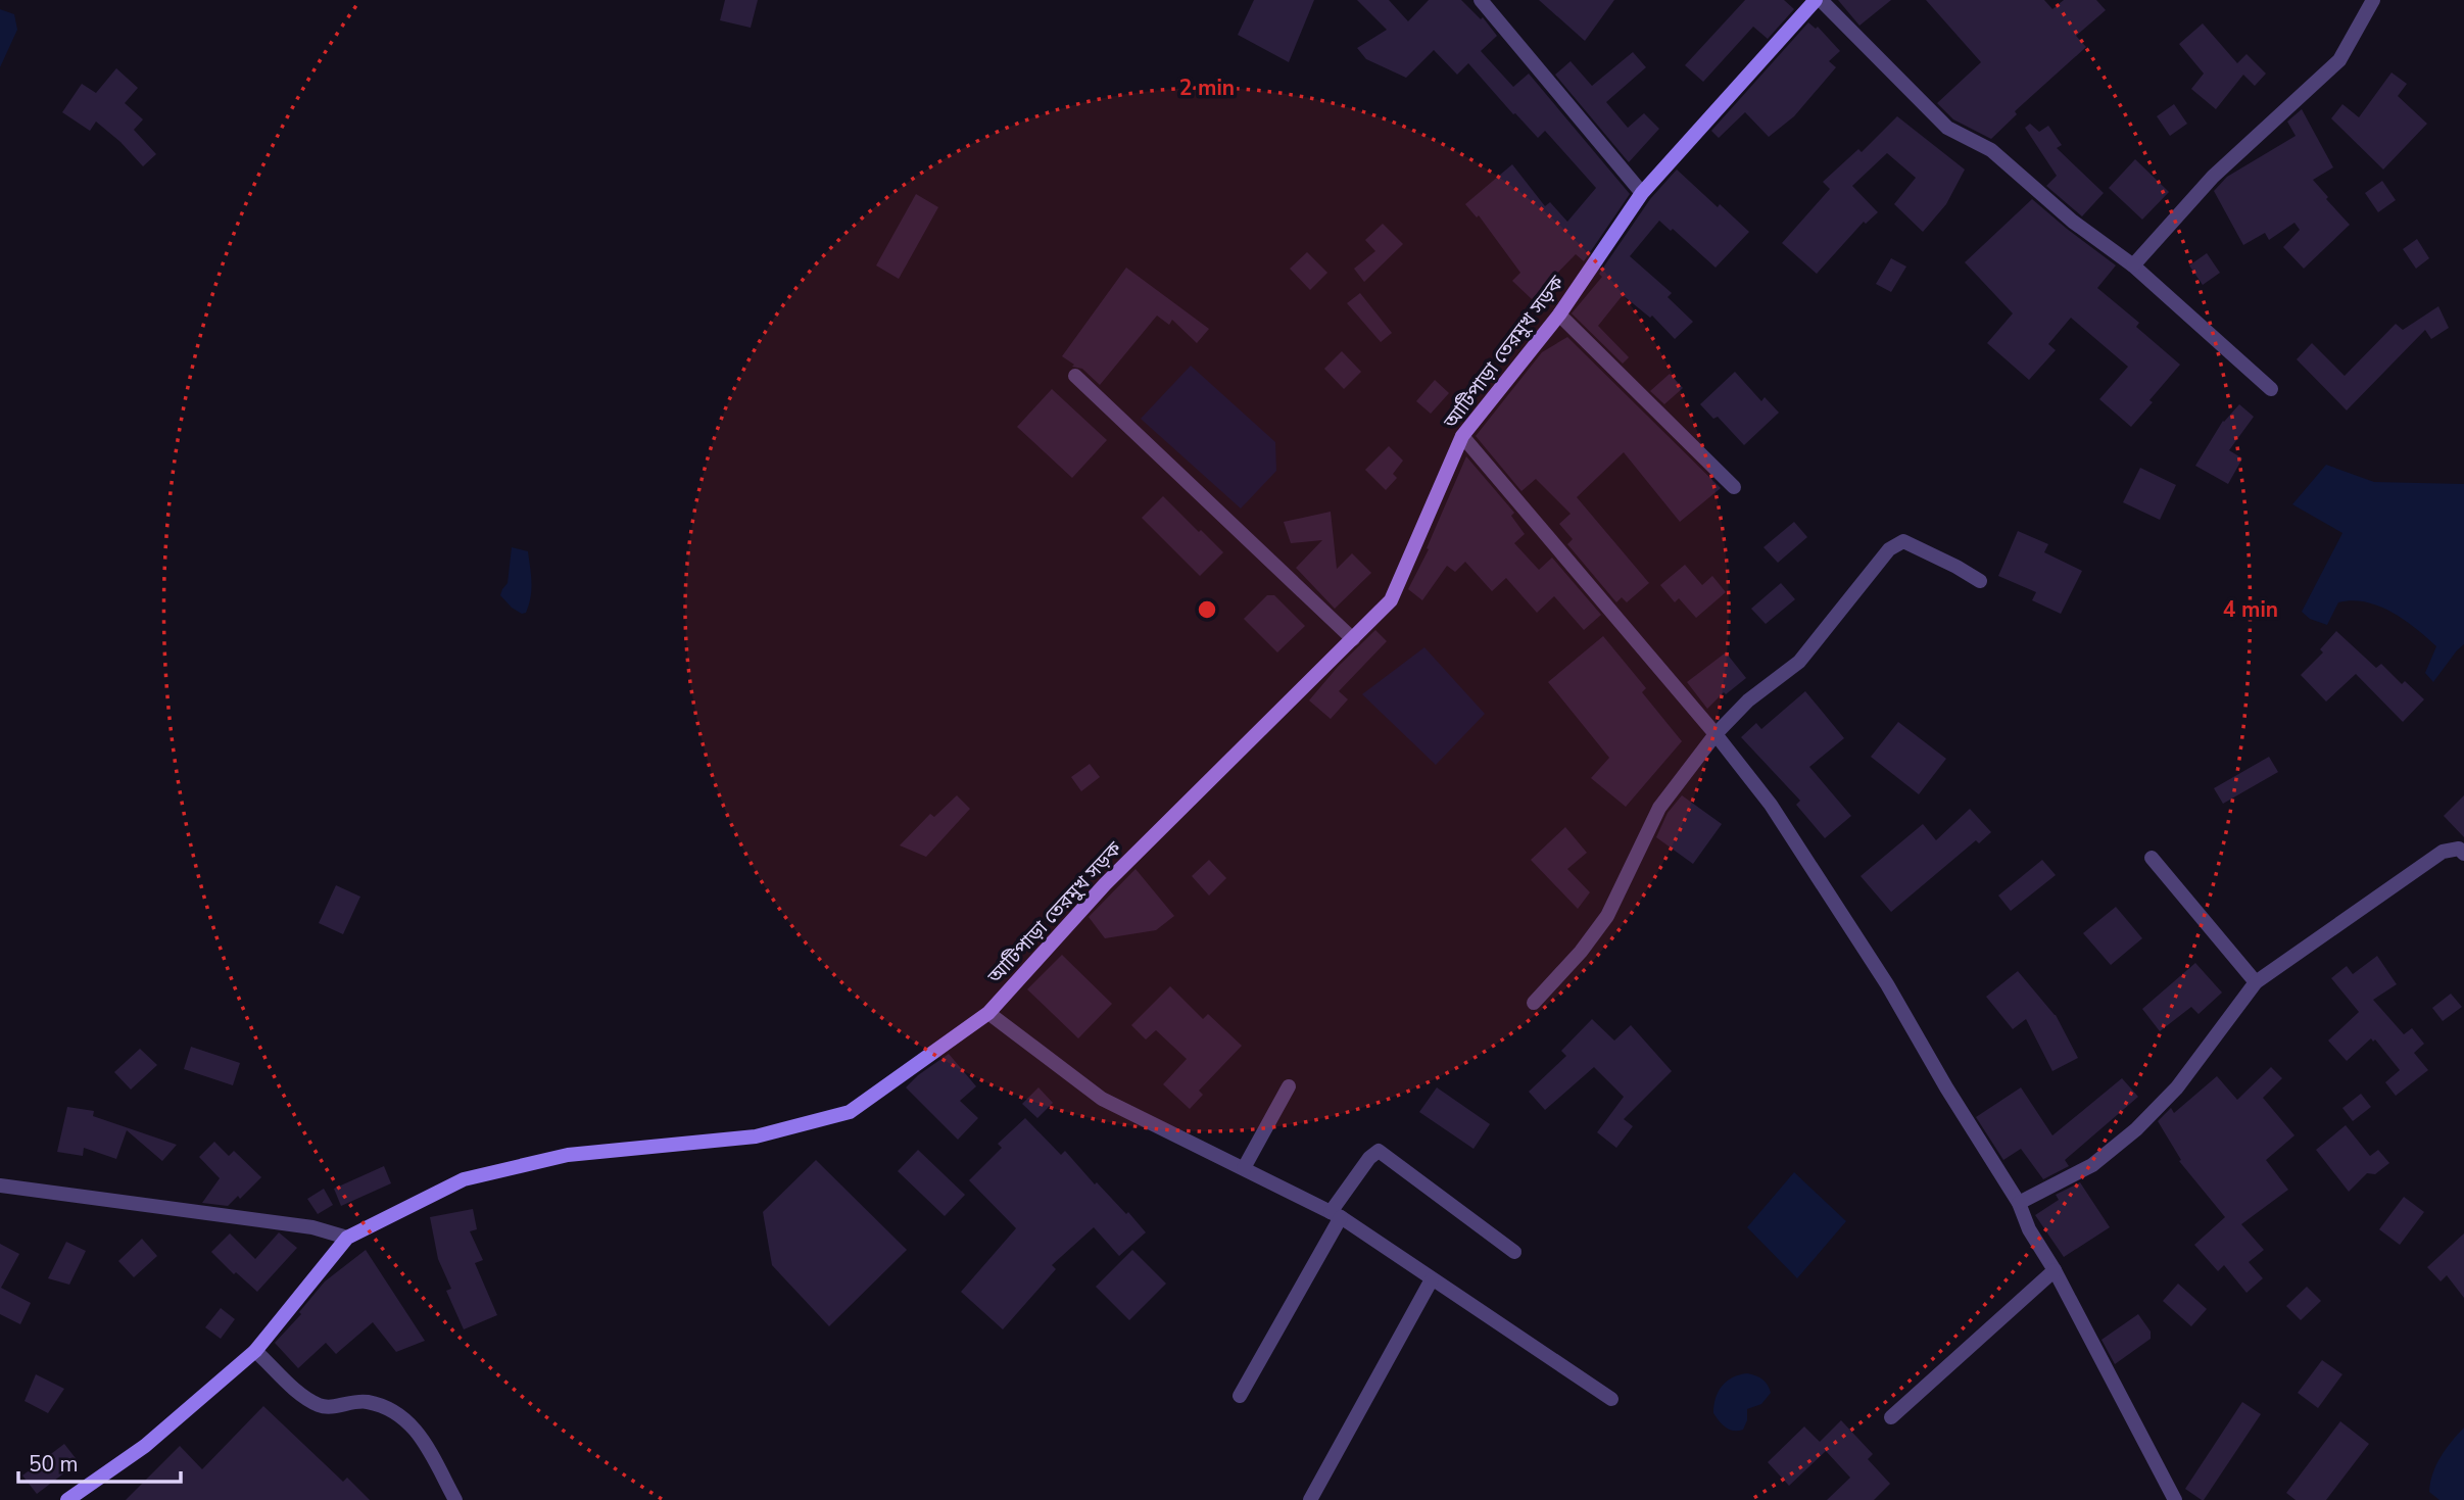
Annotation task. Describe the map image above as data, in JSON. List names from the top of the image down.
{
  "streets": {
    "main road": ["আটিপাড়া তেরমুখ সড়ক"]
  },
  "scale_bar": "50 m",
  "rings": ["2 min", "4 min"]
}
